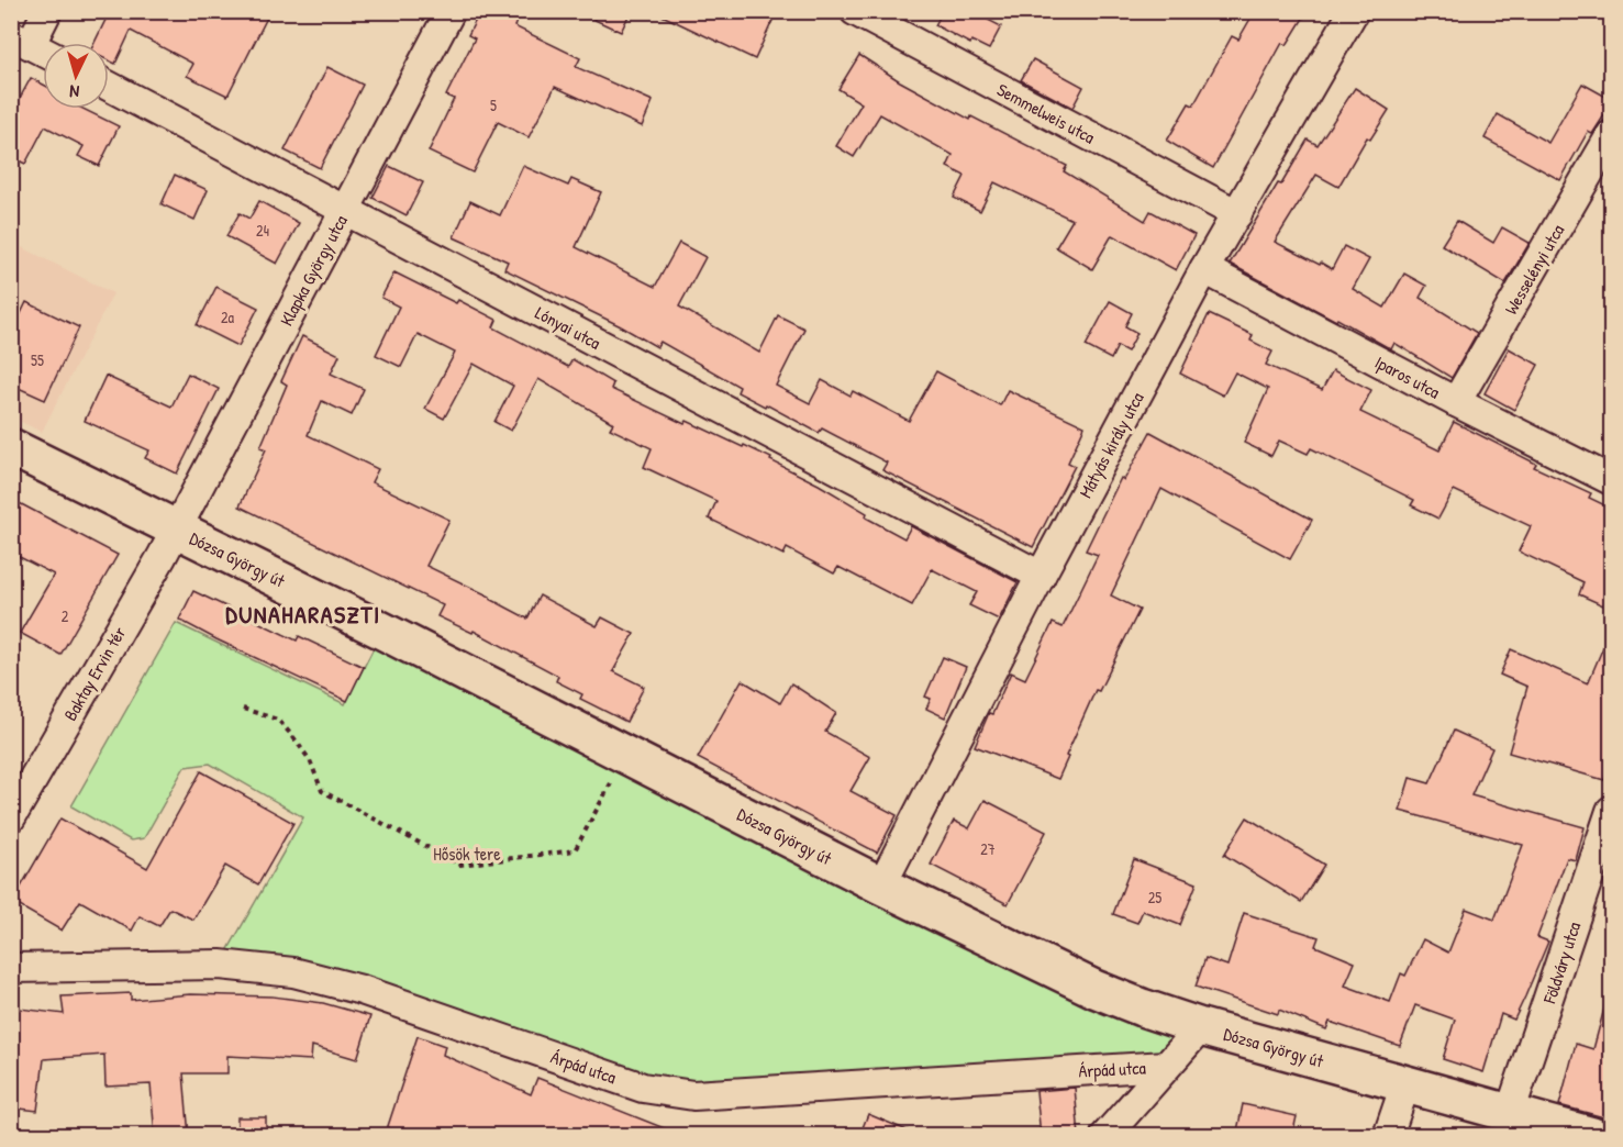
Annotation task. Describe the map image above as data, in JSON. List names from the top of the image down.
{
  "streets": {
    "main road": ["Dózsa György út"],
    "street": [
      "Semmelweis utca",
      "Wesselényi utca",
      "Klapka György utca",
      "Lónyai utca",
      "Iparos utca",
      "Mátyás király utca",
      "Baktay Ervin tér",
      "Földváry utca",
      "Árpád utca"
    ]
  },
  "crossings": [
    ["Semmelweis utca", "Mátyás király utca"],
    ["Wesselényi utca", "Iparos utca"],
    ["Klapka György utca", "Lónyai utca"],
    ["Klapka György utca", "Dózsa György út"],
    ["Klapka György utca", "Baktay Ervin tér"],
    ["Lónyai utca", "Mátyás király utca"],
    ["Iparos utca", "Mátyás király utca"],
    ["Mátyás király utca", "Dózsa György út"],
    ["Dózsa György út", "Baktay Ervin tér"],
    ["Dózsa György út", "Földváry utca"]
  ],
  "districts": ["DUNAHARASZTI"],
  "parks": ["Hősök tere"],
  "house_numbers": [
    "5",
    "24",
    "2a",
    "55",
    "2",
    "27",
    "25"
  ],
  "north": "bottom"
}
